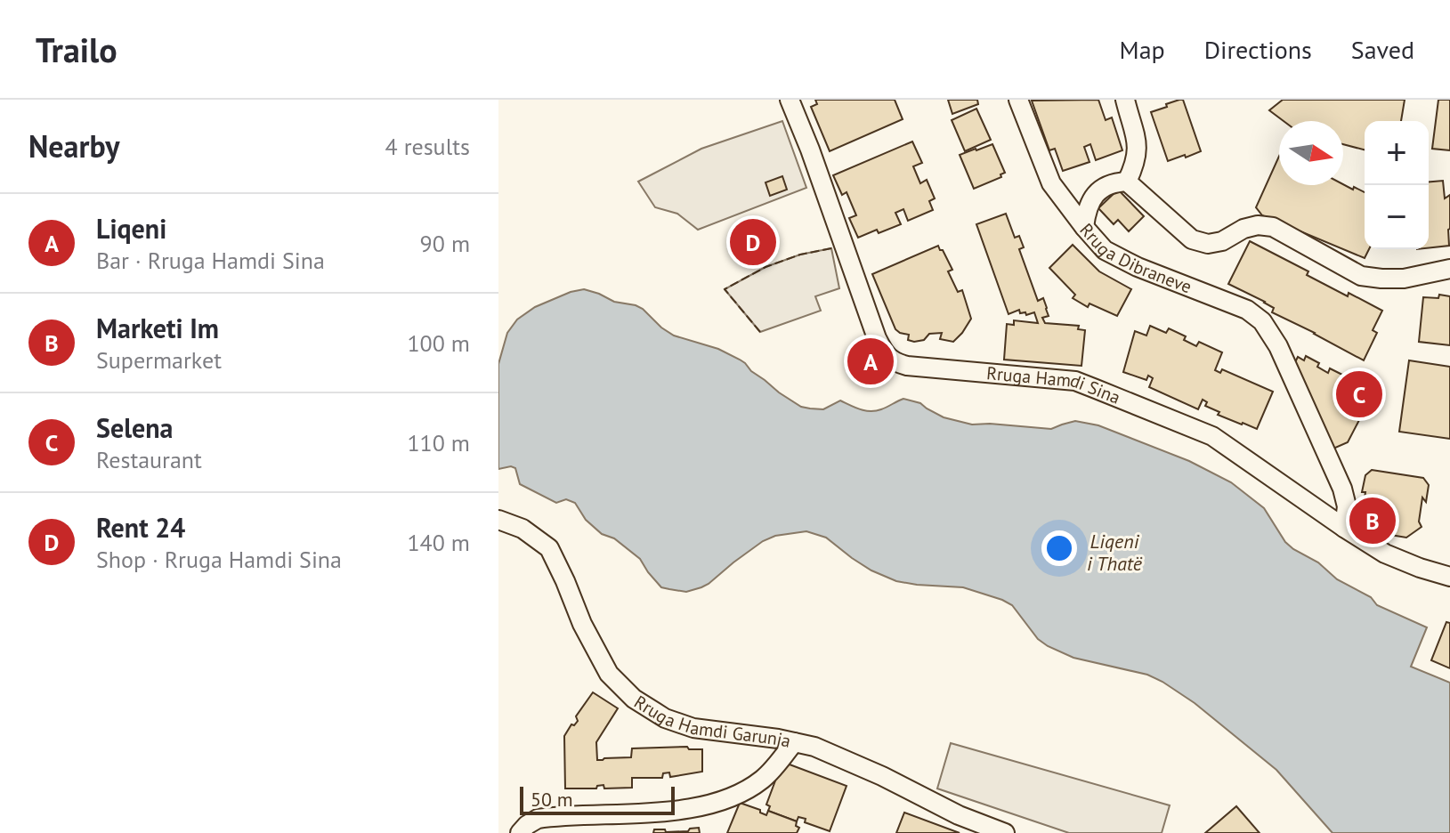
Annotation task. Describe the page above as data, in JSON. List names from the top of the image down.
{
  "streets": {
    "street": ["Rruga Dibraneve", "Rruga Hamdi Sina", "Rruga Hamdi Garunja"]
  },
  "crossings": [
    ["Rruga Dibraneve", "Rruga Hamdi Sina"]
  ],
  "water": ["Liqeni i Thatë"],
  "scale_bar": "50 m",
  "north": "right",
  "page": {
    "header": "Trailo",
    "nav": ["Map", "Directions", "Saved"],
    "heading": ["Nearby", "4 results"],
    "map_buttons": ["+", "−"],
    "list": [
      {
        "mark": "A",
        "name": "Liqeni",
        "note": "Bar · Rruga Hamdi Sina",
        "value": "90 m"
      },
      {
        "mark": "B",
        "name": "Marketi Im",
        "note": "Supermarket",
        "value": "100 m"
      },
      {
        "mark": "C",
        "name": "Selena",
        "note": "Restaurant",
        "value": "110 m"
      },
      {
        "mark": "D",
        "name": "Rent 24",
        "note": "Shop · Rruga Hamdi Sina",
        "value": "140 m"
      }
    ],
    "pins": [
      "D",
      "A",
      "C",
      "B"
    ],
    "scale": "50 m"
  }
}
